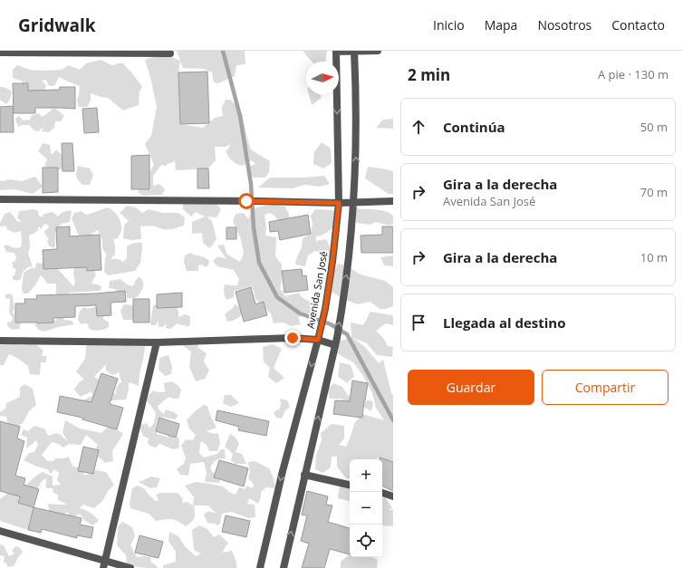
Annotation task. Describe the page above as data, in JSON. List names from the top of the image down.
{
  "streets": {
    "street": ["Avenida San José"]
  },
  "north": "right",
  "page": {
    "header": "Gridwalk",
    "nav": [
      "Inicio",
      "Mapa",
      "Nosotros",
      "Contacto"
    ],
    "heading": ["2 min", "A pie · 130 m"],
    "list": [
      ["Continúa", "50 m"],
      ["Gira a la derecha", "Avenida San José", "70 m"],
      ["Gira a la derecha", "10 m"],
      "Llegada al destino"
    ],
    "buttons": ["Guardar", "Compartir"],
    "map_buttons": ["+", "−"]
  }
}
